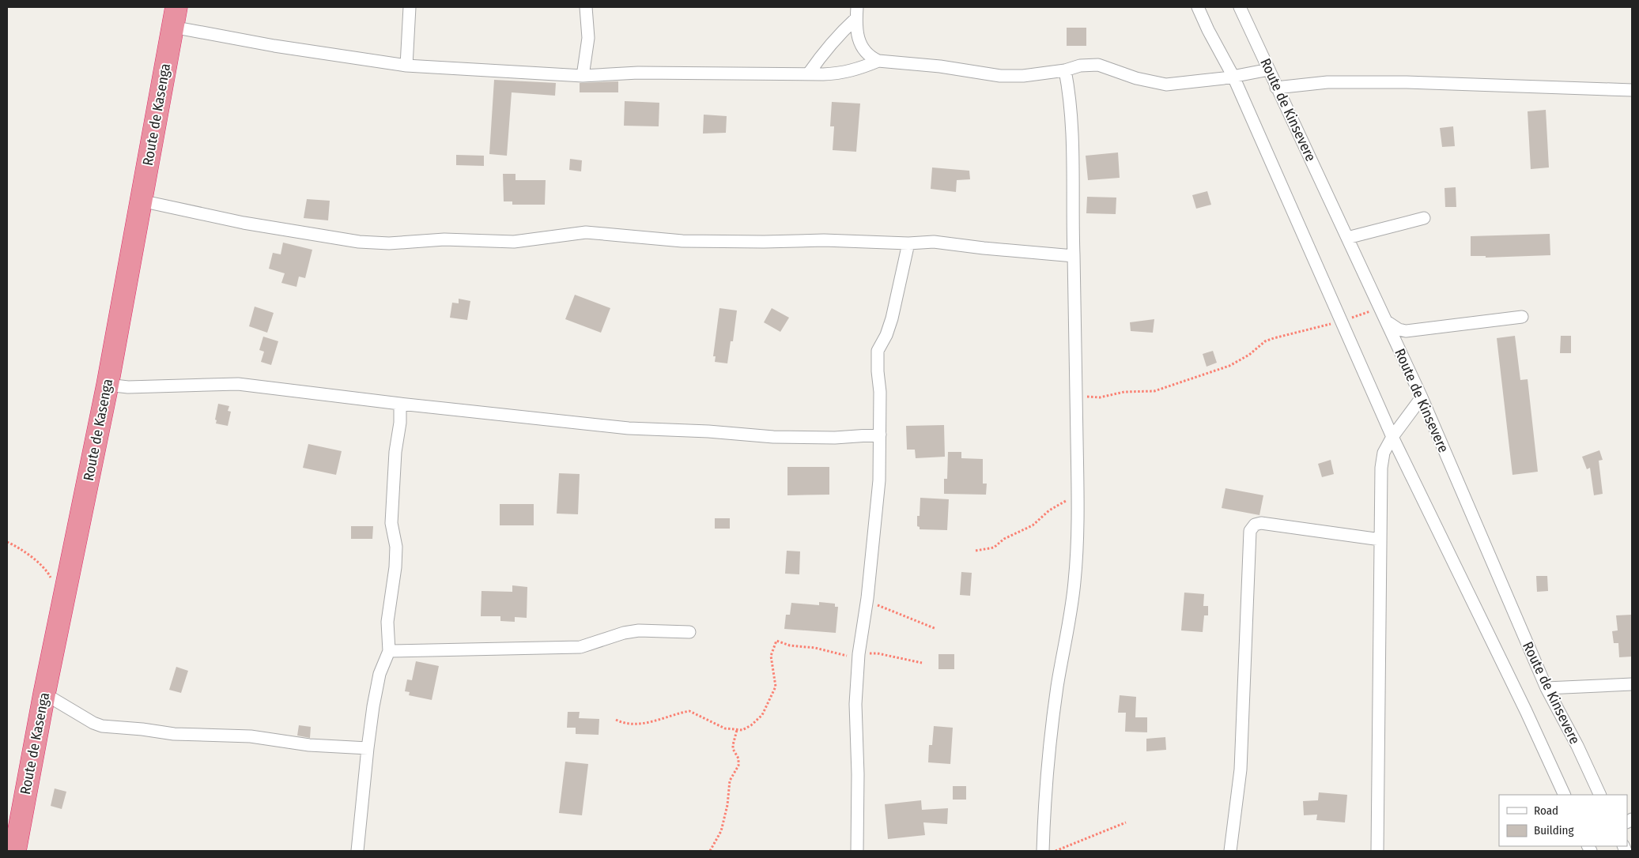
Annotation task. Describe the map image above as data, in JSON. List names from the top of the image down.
{
  "streets": {
    "highway": ["Route de Kasenga"],
    "street": ["Route de Kinsevere"]
  },
  "legend": ["Road", "Building"]
}
